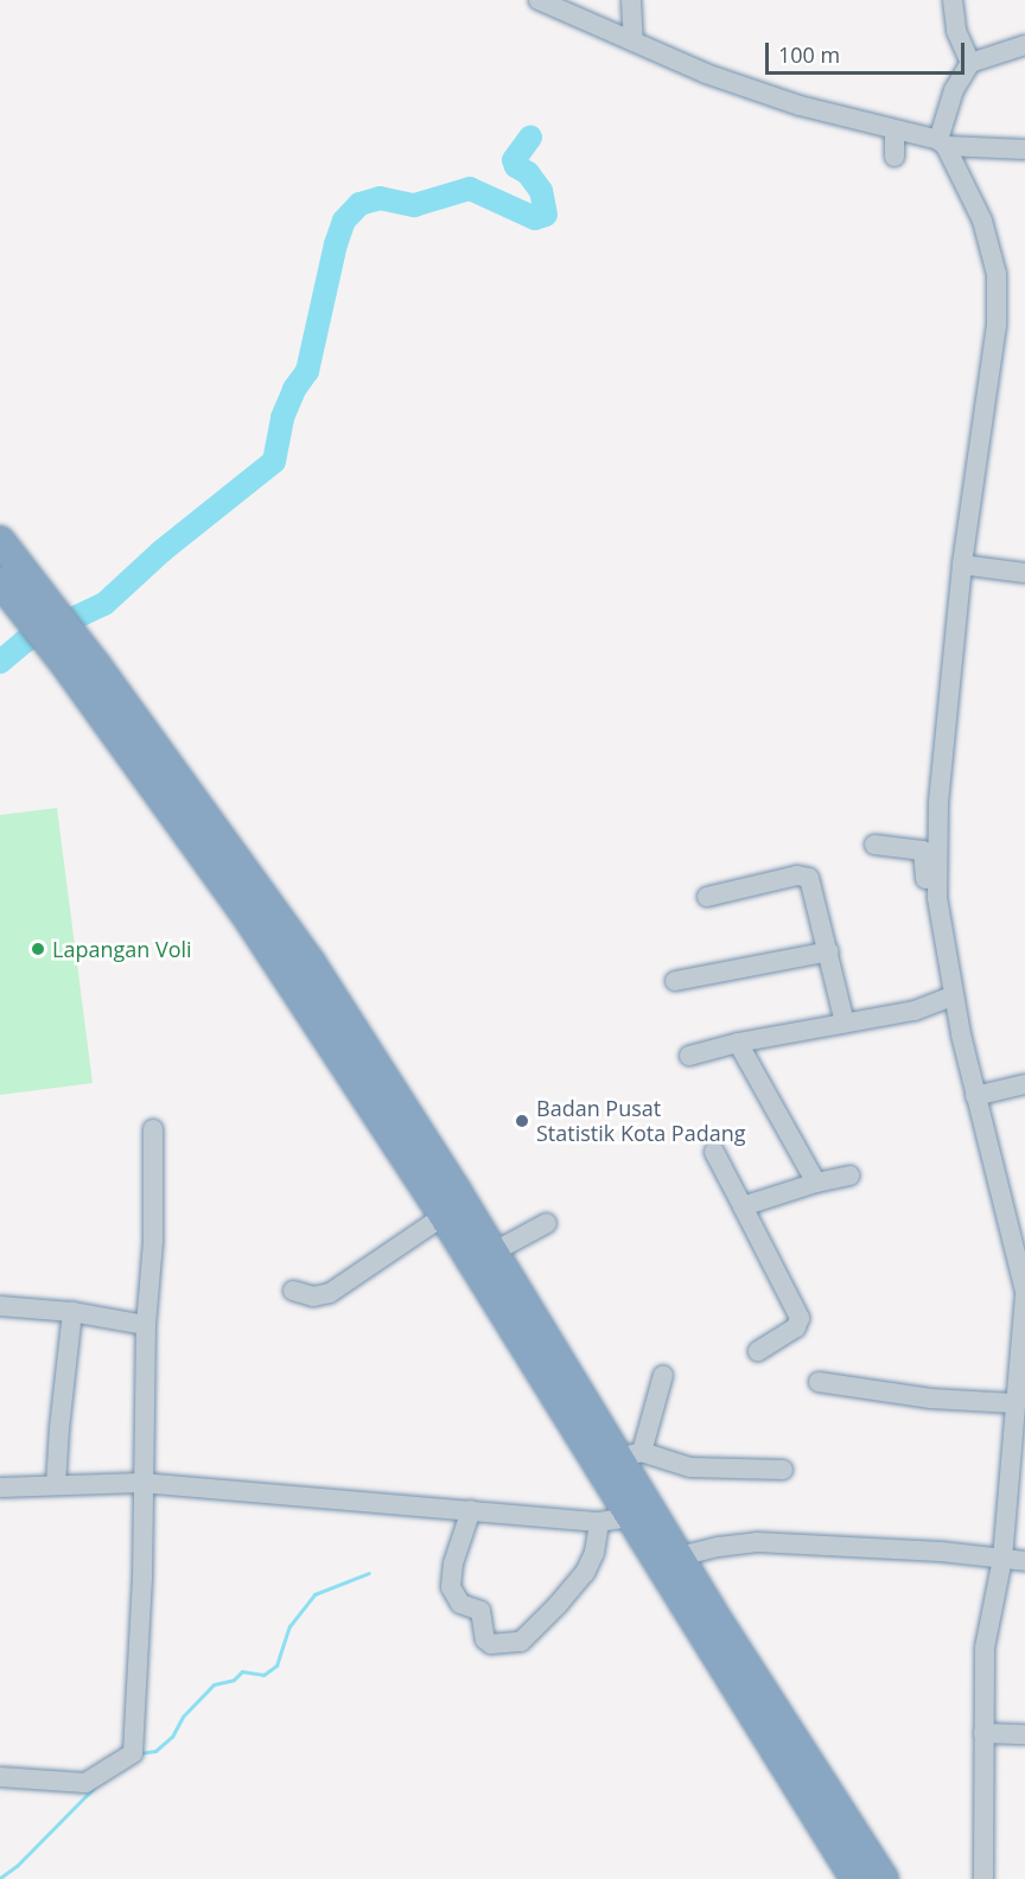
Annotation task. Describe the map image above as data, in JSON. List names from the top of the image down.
{
  "places": ["Lapangan Voli", "Badan Pusat Statistik Kota Padang"],
  "scale_bar": "100 m"
}
